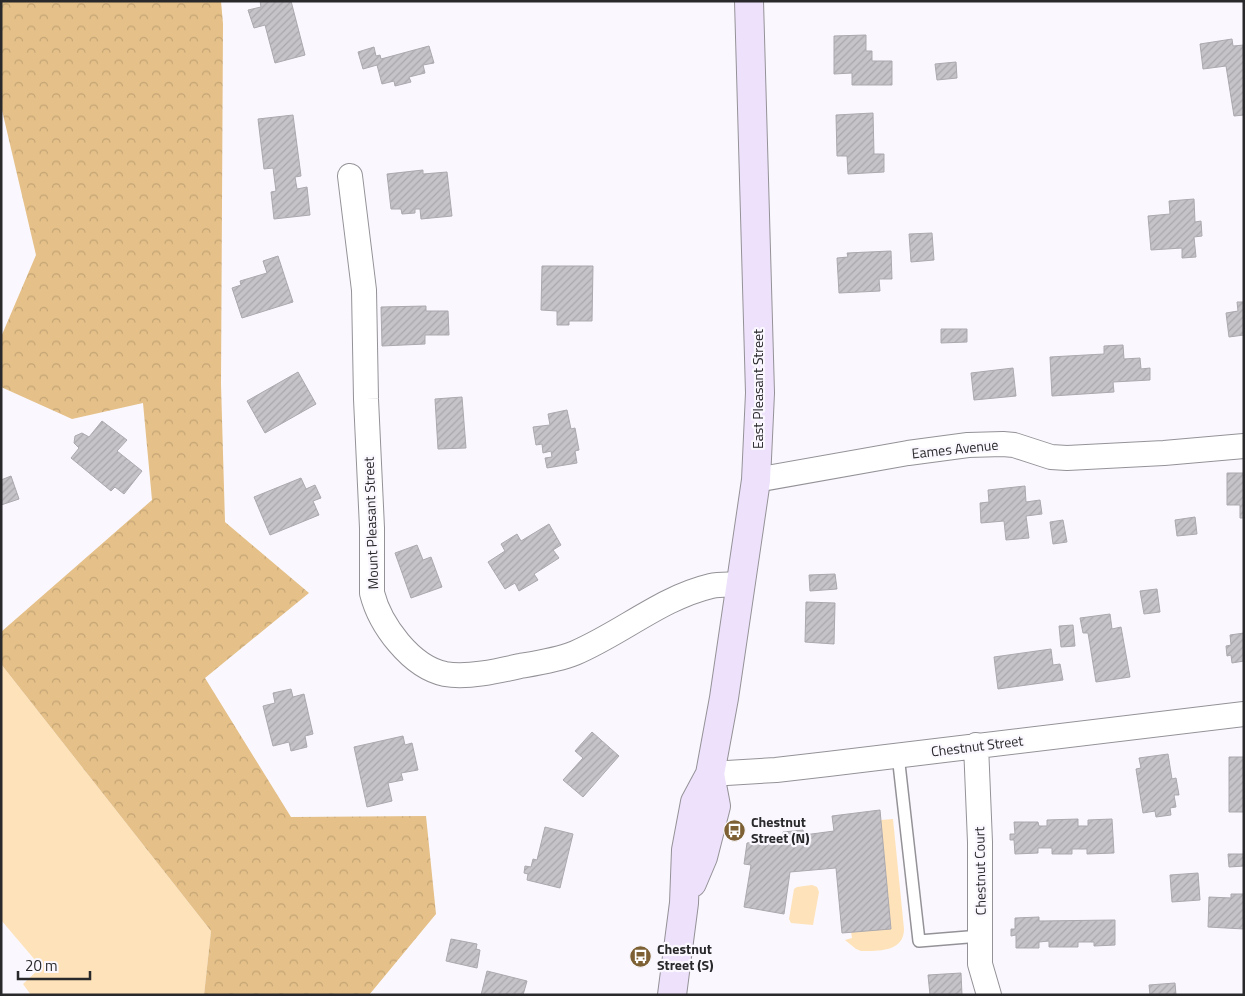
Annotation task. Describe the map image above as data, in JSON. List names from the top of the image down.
{
  "streets": {
    "main road": ["East Pleasant Street"],
    "street": [
      "Eames Avenue",
      "Mount Pleasant Street",
      "Chestnut Street",
      "Chestnut Court"
    ]
  },
  "crossings": [
    ["East Pleasant Street", "Eames Avenue"],
    ["East Pleasant Street", "Mount Pleasant Street"],
    ["East Pleasant Street", "Chestnut Street"],
    ["Chestnut Street", "Chestnut Court"]
  ],
  "places": {
    "bus stop": ["Chestnut Street (N)", "Chestnut Street (S)"]
  },
  "scale_bar": "20 m"
}
